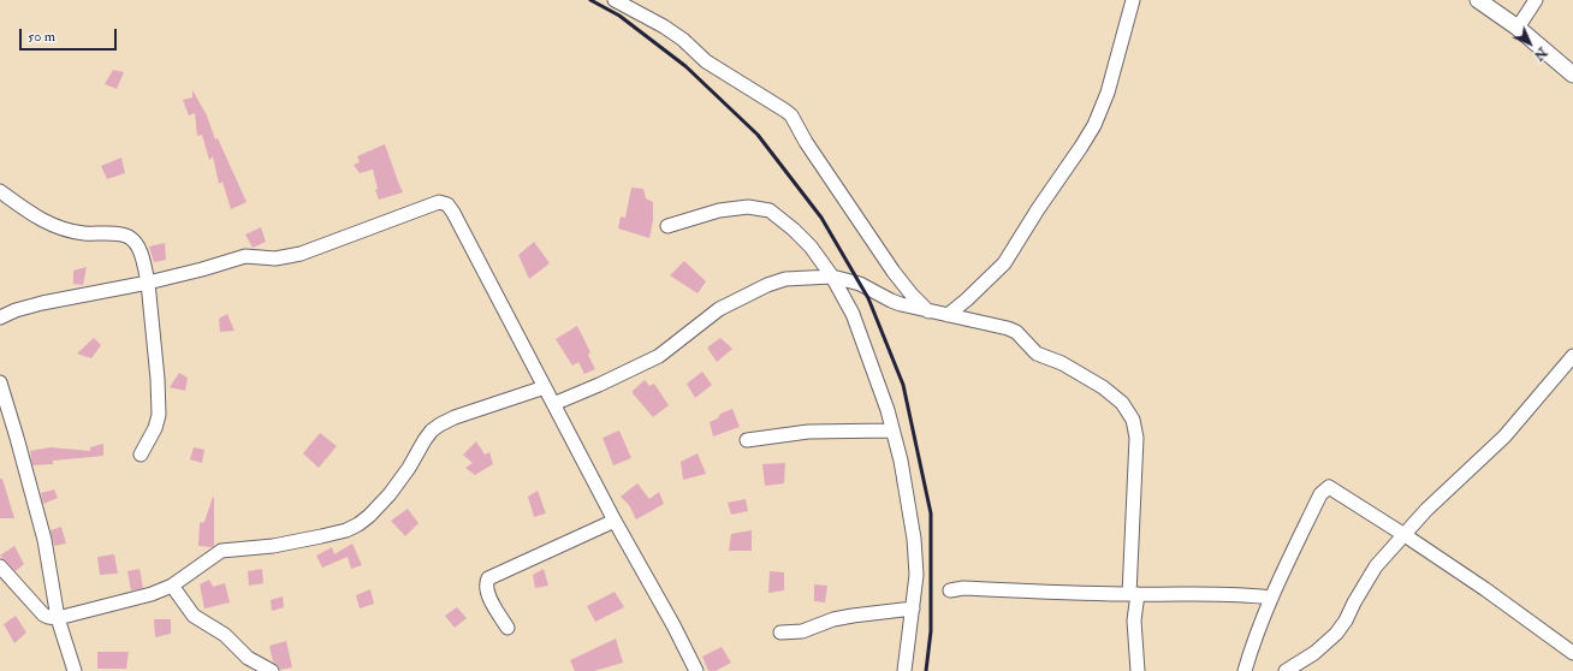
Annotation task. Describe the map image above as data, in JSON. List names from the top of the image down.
{
  "scale_bar": "50 m",
  "north": "bottom right"
}
